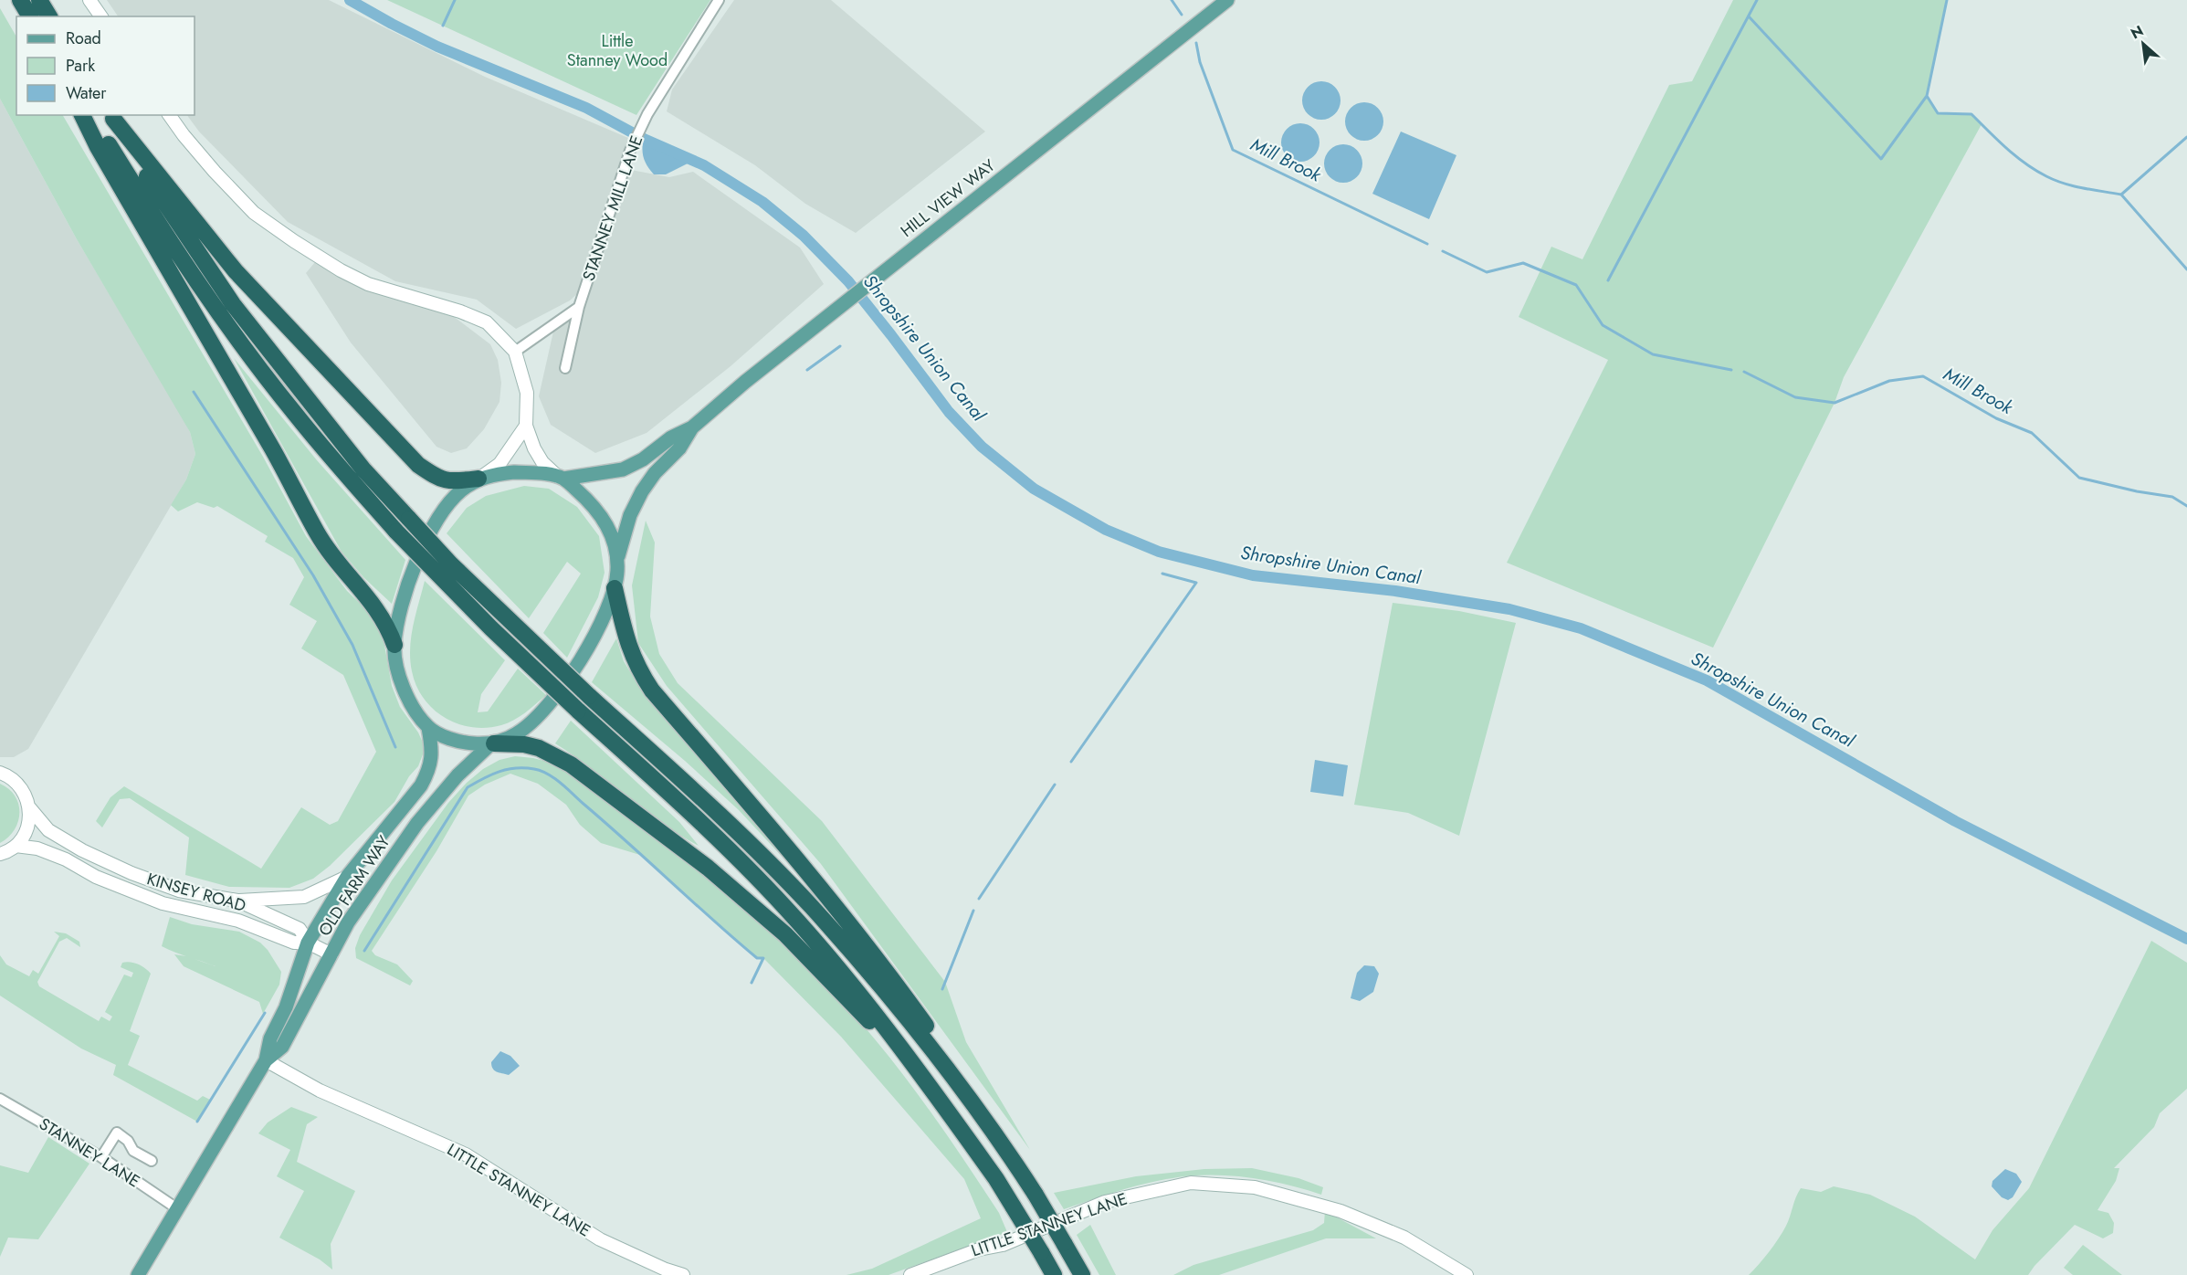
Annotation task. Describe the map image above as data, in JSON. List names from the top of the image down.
{
  "streets": {
    "main road": ["HILL VIEW WAY", "OLD FARM WAY"],
    "street": [
      "STANNEY MILL LANE",
      "KINSEY ROAD",
      "STANNEY LANE",
      "LITTLE STANNEY LANE"
    ]
  },
  "crossings": [
    ["OLD FARM WAY", "KINSEY ROAD"],
    ["OLD FARM WAY", "STANNEY LANE"],
    ["OLD FARM WAY", "LITTLE STANNEY LANE"]
  ],
  "water": ["Mill Brook", "Shropshire Union Canal"],
  "parks": ["Little Stanney Wood"],
  "legend": ["Road", "Park", "Water"],
  "north": "top left"
}
